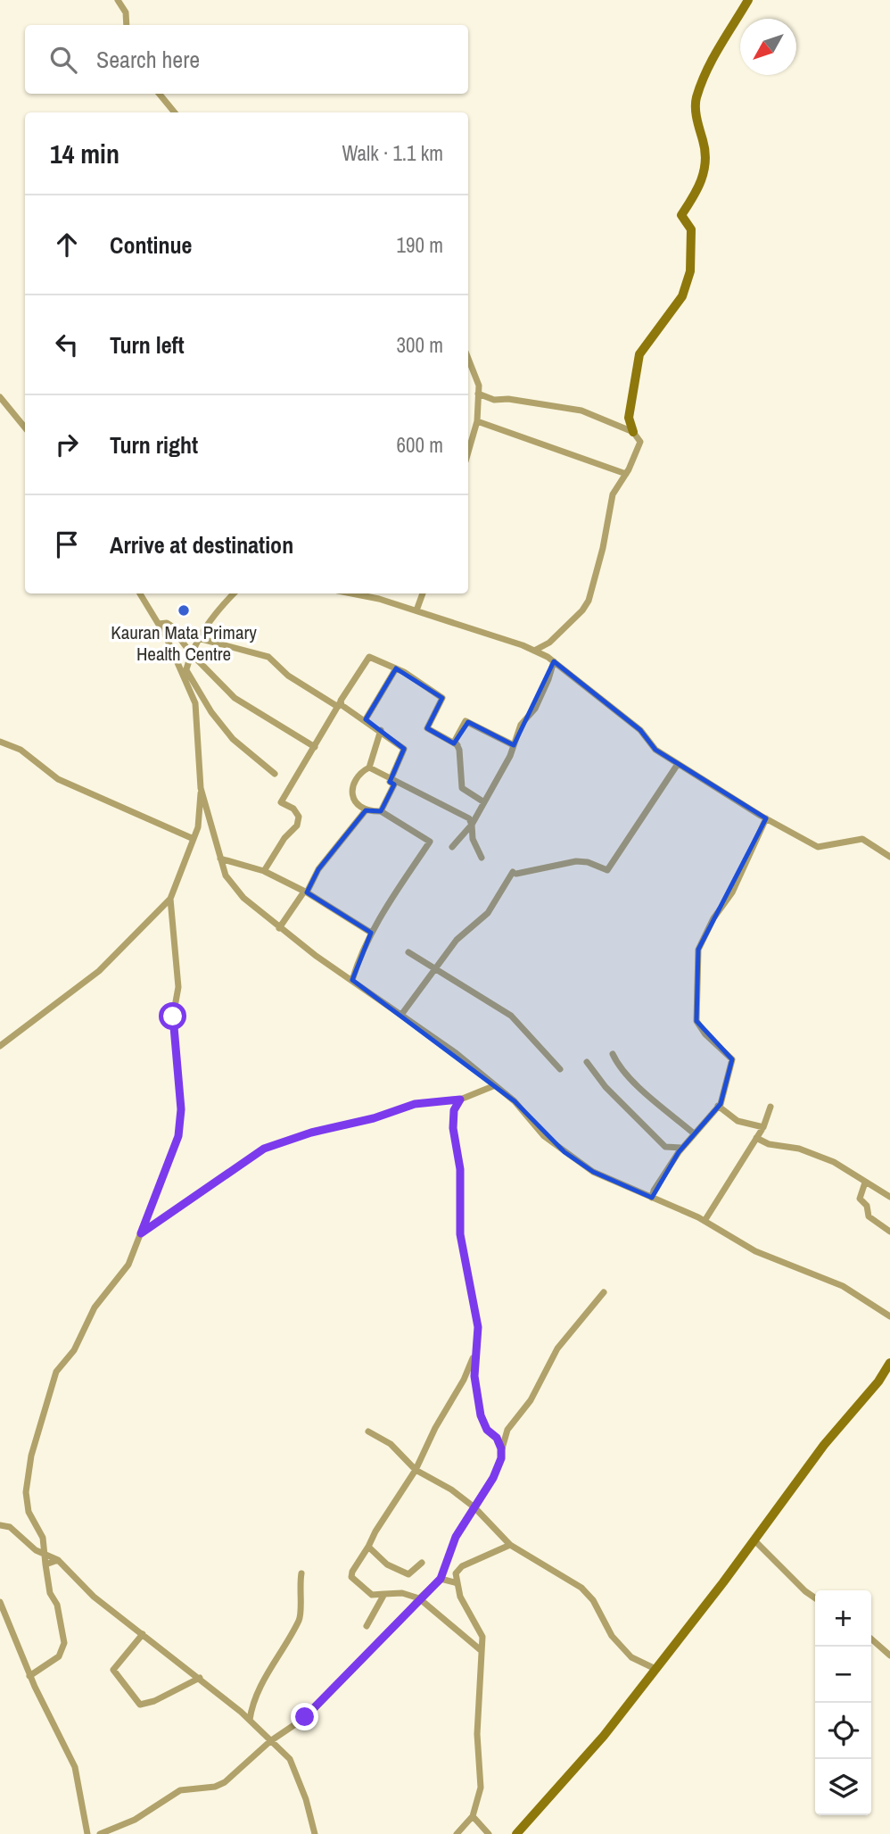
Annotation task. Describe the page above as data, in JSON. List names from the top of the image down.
{
  "places": ["Kauran Mata Primary Health Centre"],
  "north": "bottom left",
  "page": {
    "search": "Search here",
    "heading": ["14 min", "Walk · 1.1 km"],
    "list": [
      ["Continue", "190 m"],
      ["Turn left", "300 m"],
      ["Turn right", "600 m"],
      "Arrive at destination"
    ],
    "map_buttons": ["+", "−"]
  }
}
